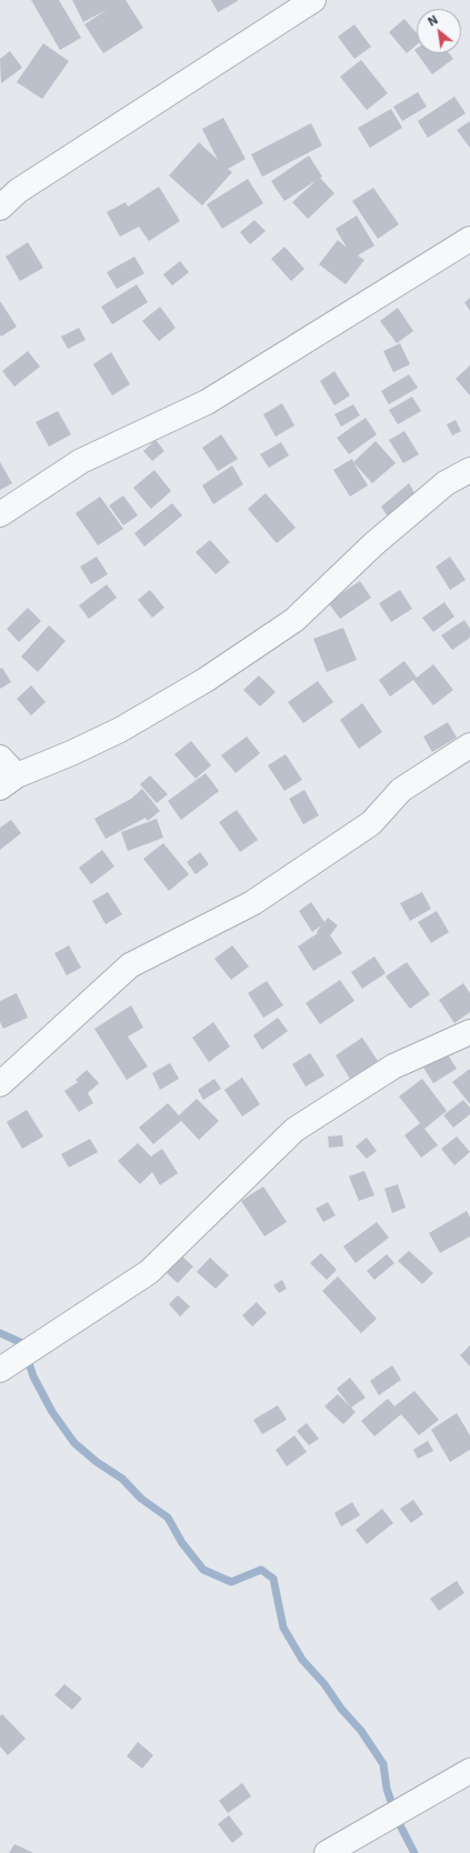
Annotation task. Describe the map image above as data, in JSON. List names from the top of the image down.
{
  "north": "top left"
}
